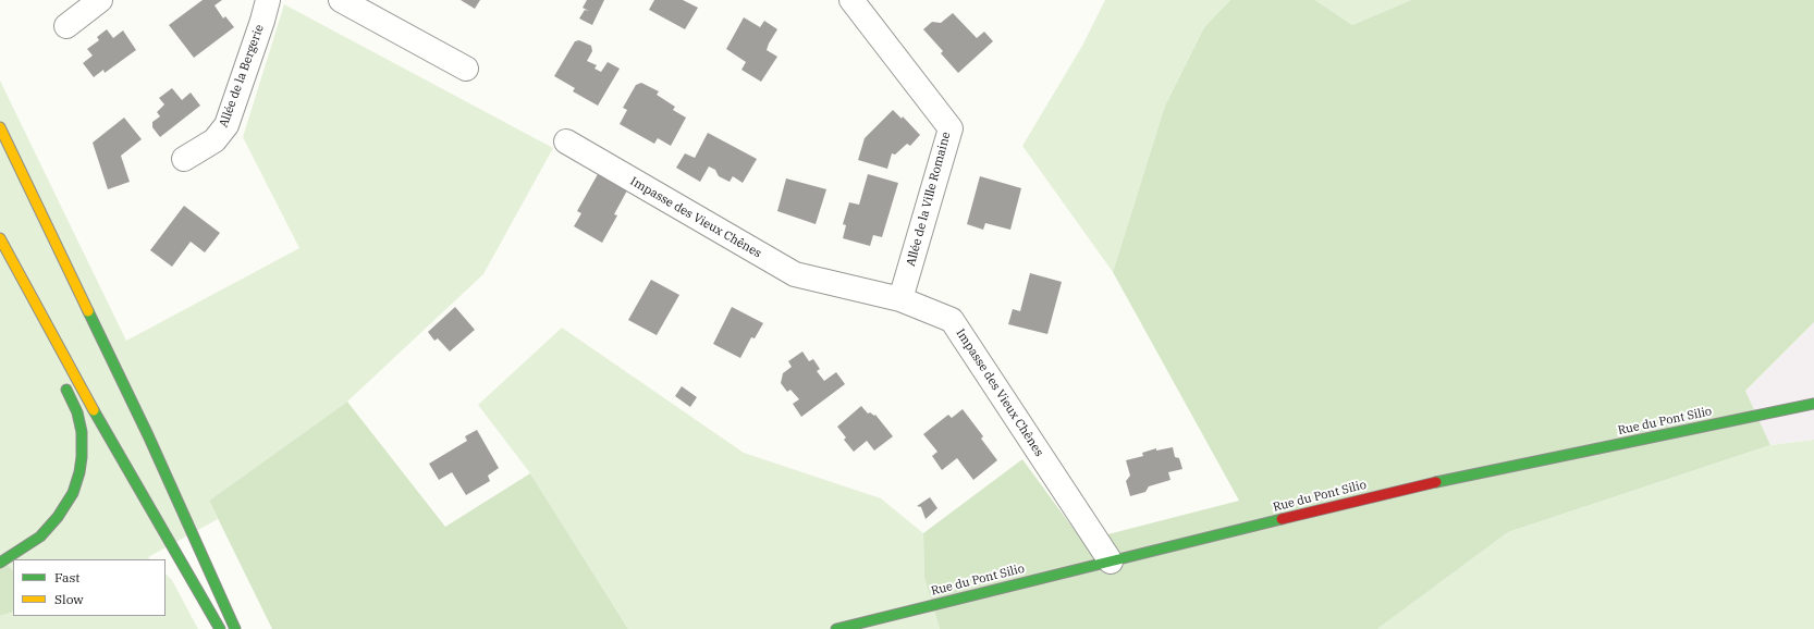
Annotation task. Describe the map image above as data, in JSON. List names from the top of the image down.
{
  "streets": {
    "main road": ["Rue du Pont Silio"],
    "street": ["Allée de la Bergerie", "Allée de la Ville Romaine", "Impasse des Vieux Chênes"]
  },
  "crossings": [
    ["Allée de la Ville Romaine", "Impasse des Vieux Chênes"],
    ["Impasse des Vieux Chênes", "Rue du Pont Silio"]
  ],
  "legend": ["Fast", "Slow"]
}
